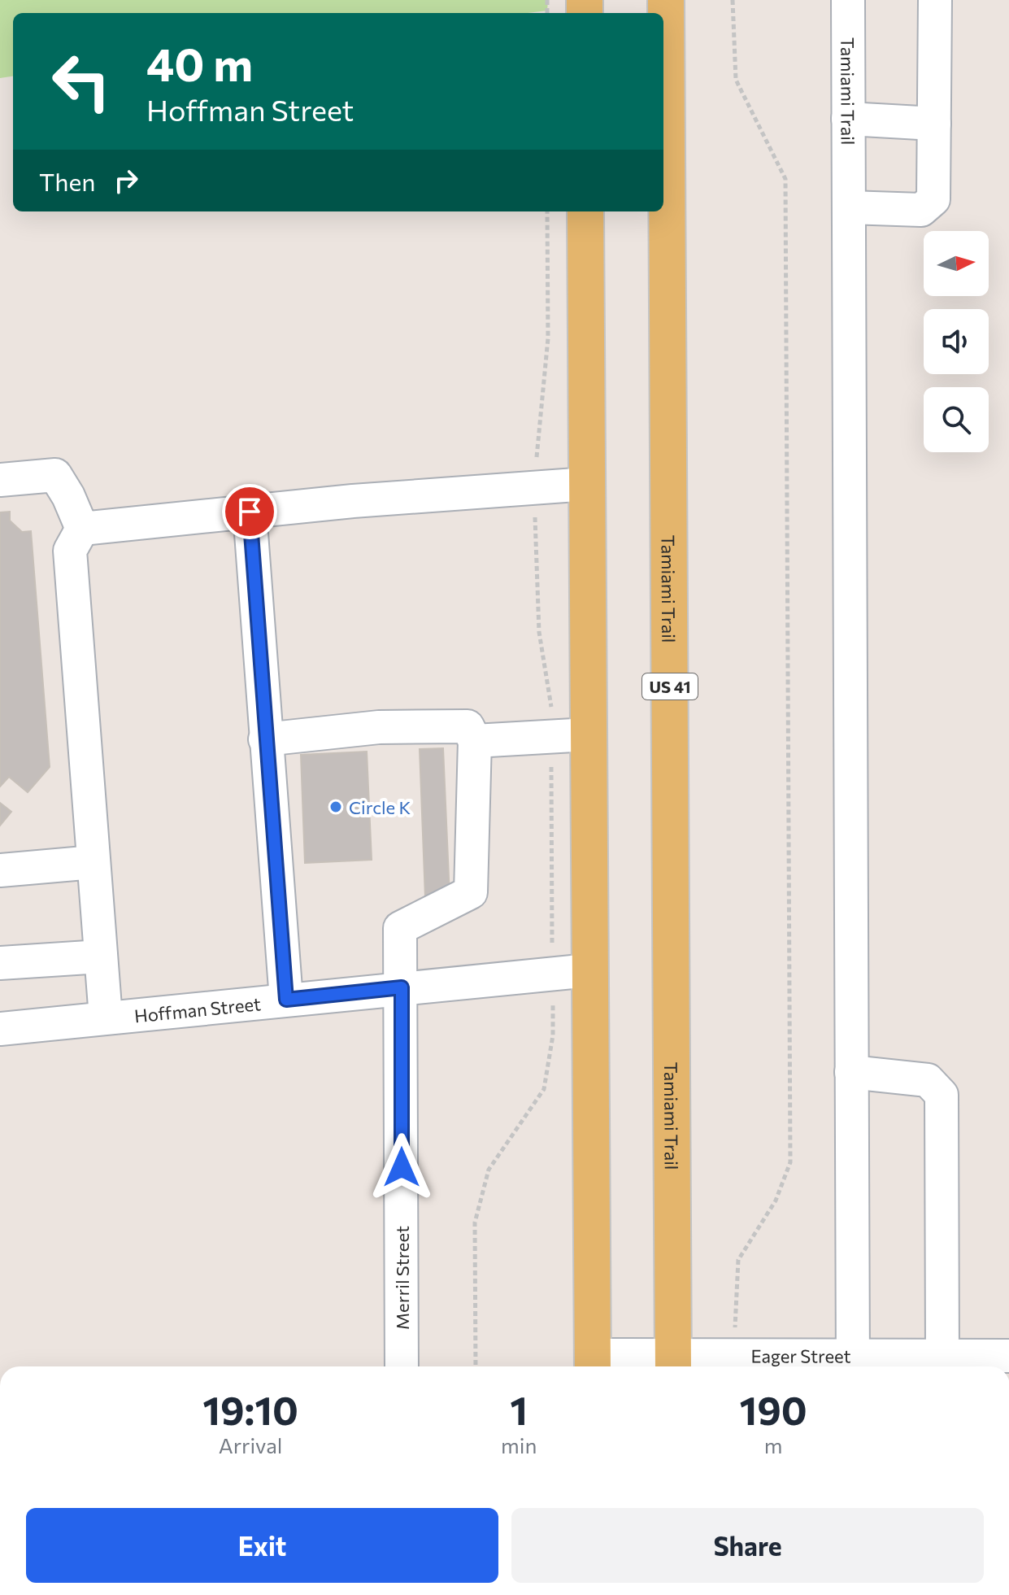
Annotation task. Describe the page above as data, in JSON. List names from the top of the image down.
{
  "streets": {
    "main road": ["Tamiami Trail", "US 41"],
    "street": ["Hoffman Street", "Merril Street", "Eager Street"]
  },
  "crossings": [
    ["Tamiami Trail", "Eager Street"],
    ["Hoffman Street", "Merril Street"]
  ],
  "places": ["Circle K"],
  "north": "right",
  "page": {
    "turn": ["40 m", "Hoffman Street"],
    "then": "Then",
    "eta": [
      "19:10",
      "Arrival",
      "1",
      "min",
      "190",
      "m"
    ],
    "buttons": ["Exit", "Share"]
  }
}
